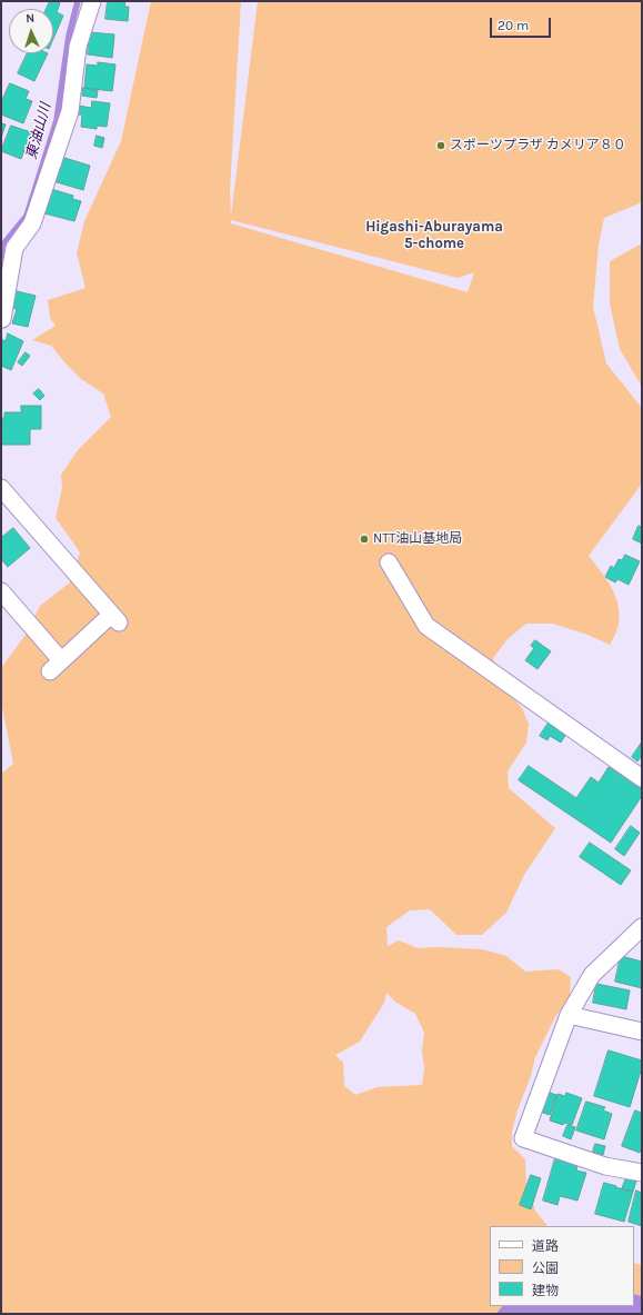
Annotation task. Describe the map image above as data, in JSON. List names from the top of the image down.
{
  "districts": ["Higashi-Aburayama 5-chome"],
  "water": ["東油山川"],
  "places": ["スポーツプラザ カメリア８０", "NTT油山基地局"],
  "legend": ["道路", "公園", "建物"],
  "scale_bar": "20 m",
  "north": "top"
}
